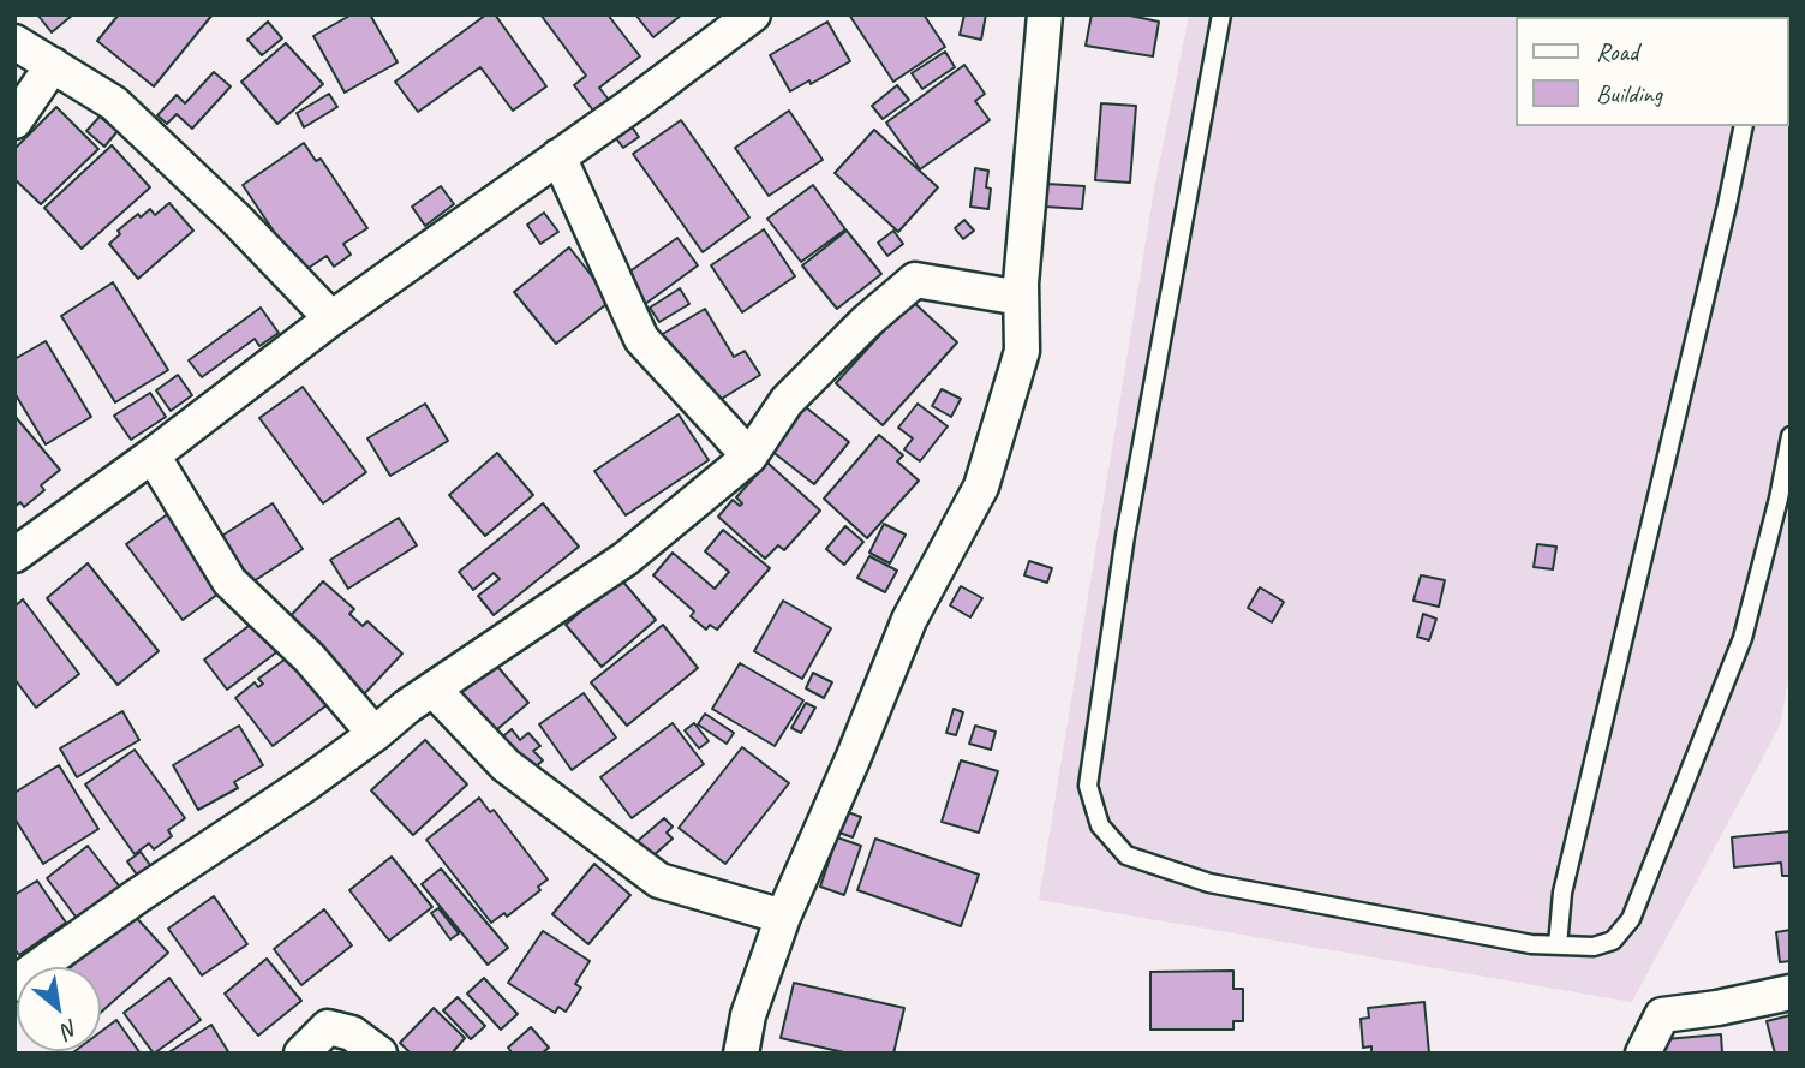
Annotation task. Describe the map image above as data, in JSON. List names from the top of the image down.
{
  "legend": ["Road", "Building"],
  "north": "bottom right"
}
